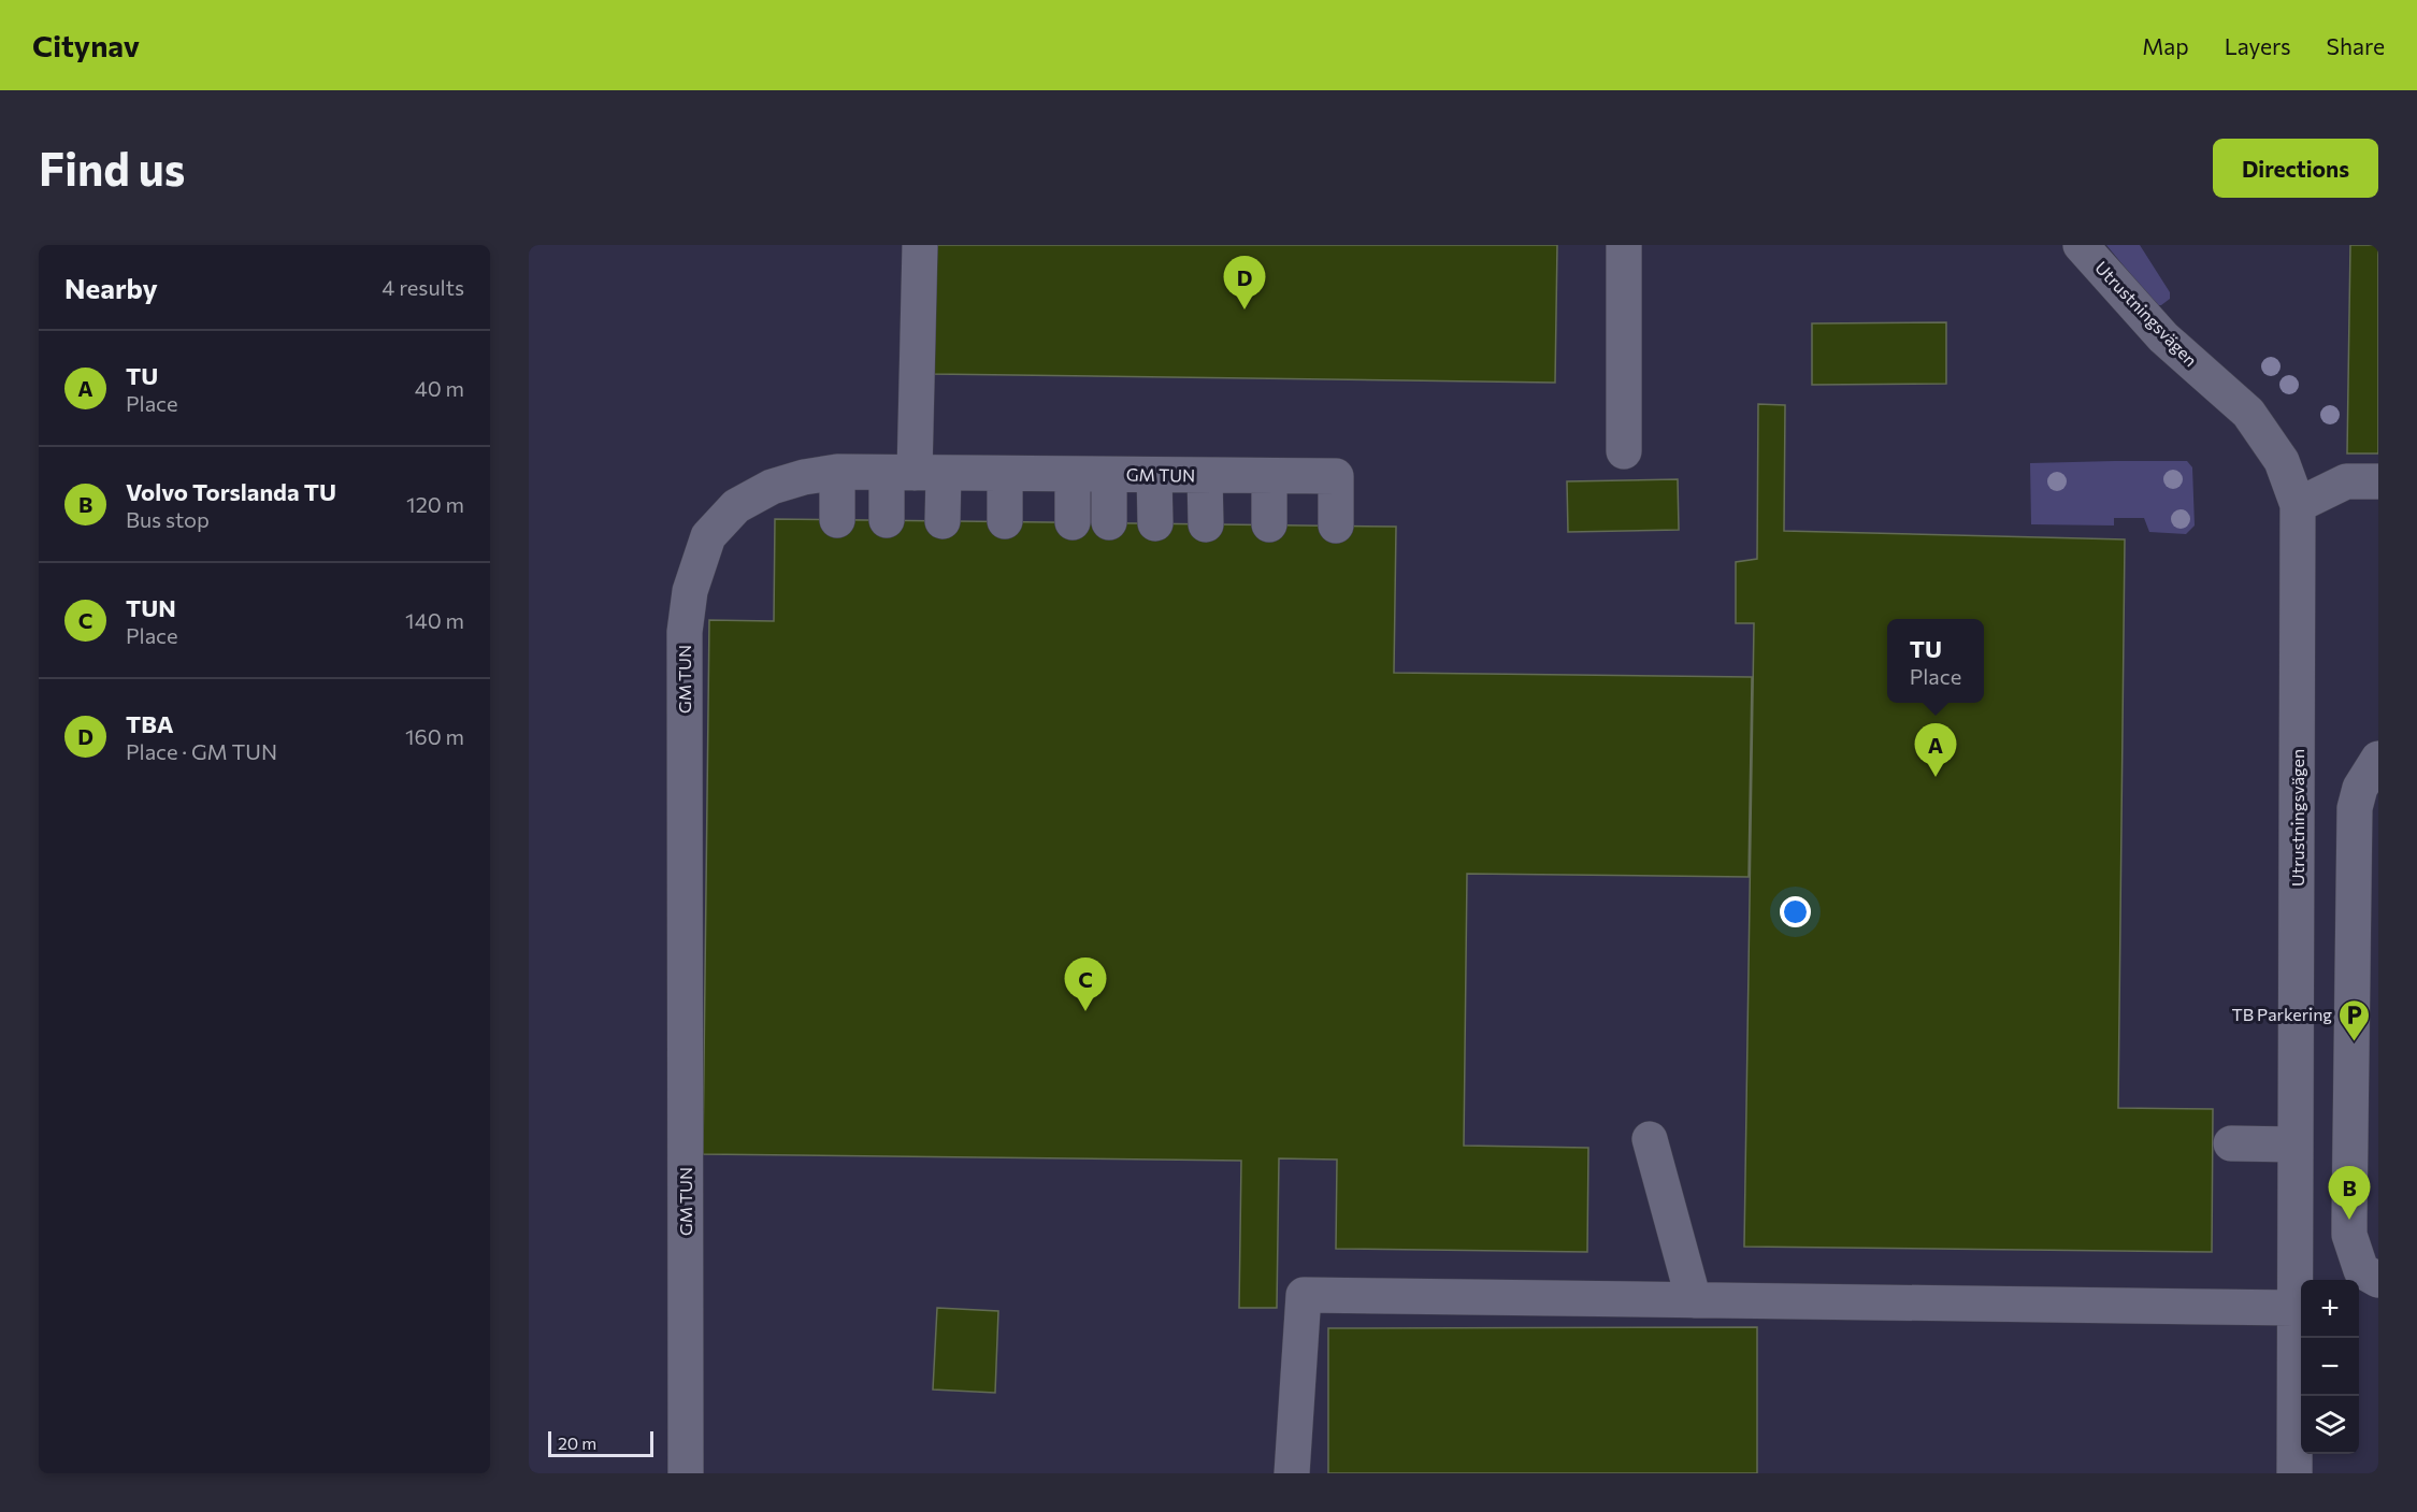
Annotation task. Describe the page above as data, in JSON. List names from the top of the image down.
{
  "streets": {
    "street": ["Utrustningsvägen", "GM TUN"]
  },
  "places": {
    "parking": ["TB Parkering"]
  },
  "scale_bar": "20 m",
  "page": {
    "header": "Citynav",
    "nav": ["Map", "Layers", "Share"],
    "buttons": "Directions",
    "title": "Find us",
    "heading": ["Nearby", "4 results"],
    "pins": [
      "D",
      "A",
      "C",
      "B"
    ],
    "list": [
      {
        "mark": "A",
        "name": "TU",
        "note": "Place",
        "value": "40 m"
      },
      {
        "mark": "B",
        "name": "Volvo Torslanda TU",
        "note": "Bus stop",
        "value": "120 m"
      },
      {
        "mark": "C",
        "name": "TUN",
        "note": "Place",
        "value": "140 m"
      },
      {
        "mark": "D",
        "name": "TBA",
        "note": "Place · GM TUN",
        "value": "160 m"
      }
    ],
    "popup": ["TU", "Place"],
    "map_buttons": ["+", "−"],
    "scale": "20 m"
  }
}
